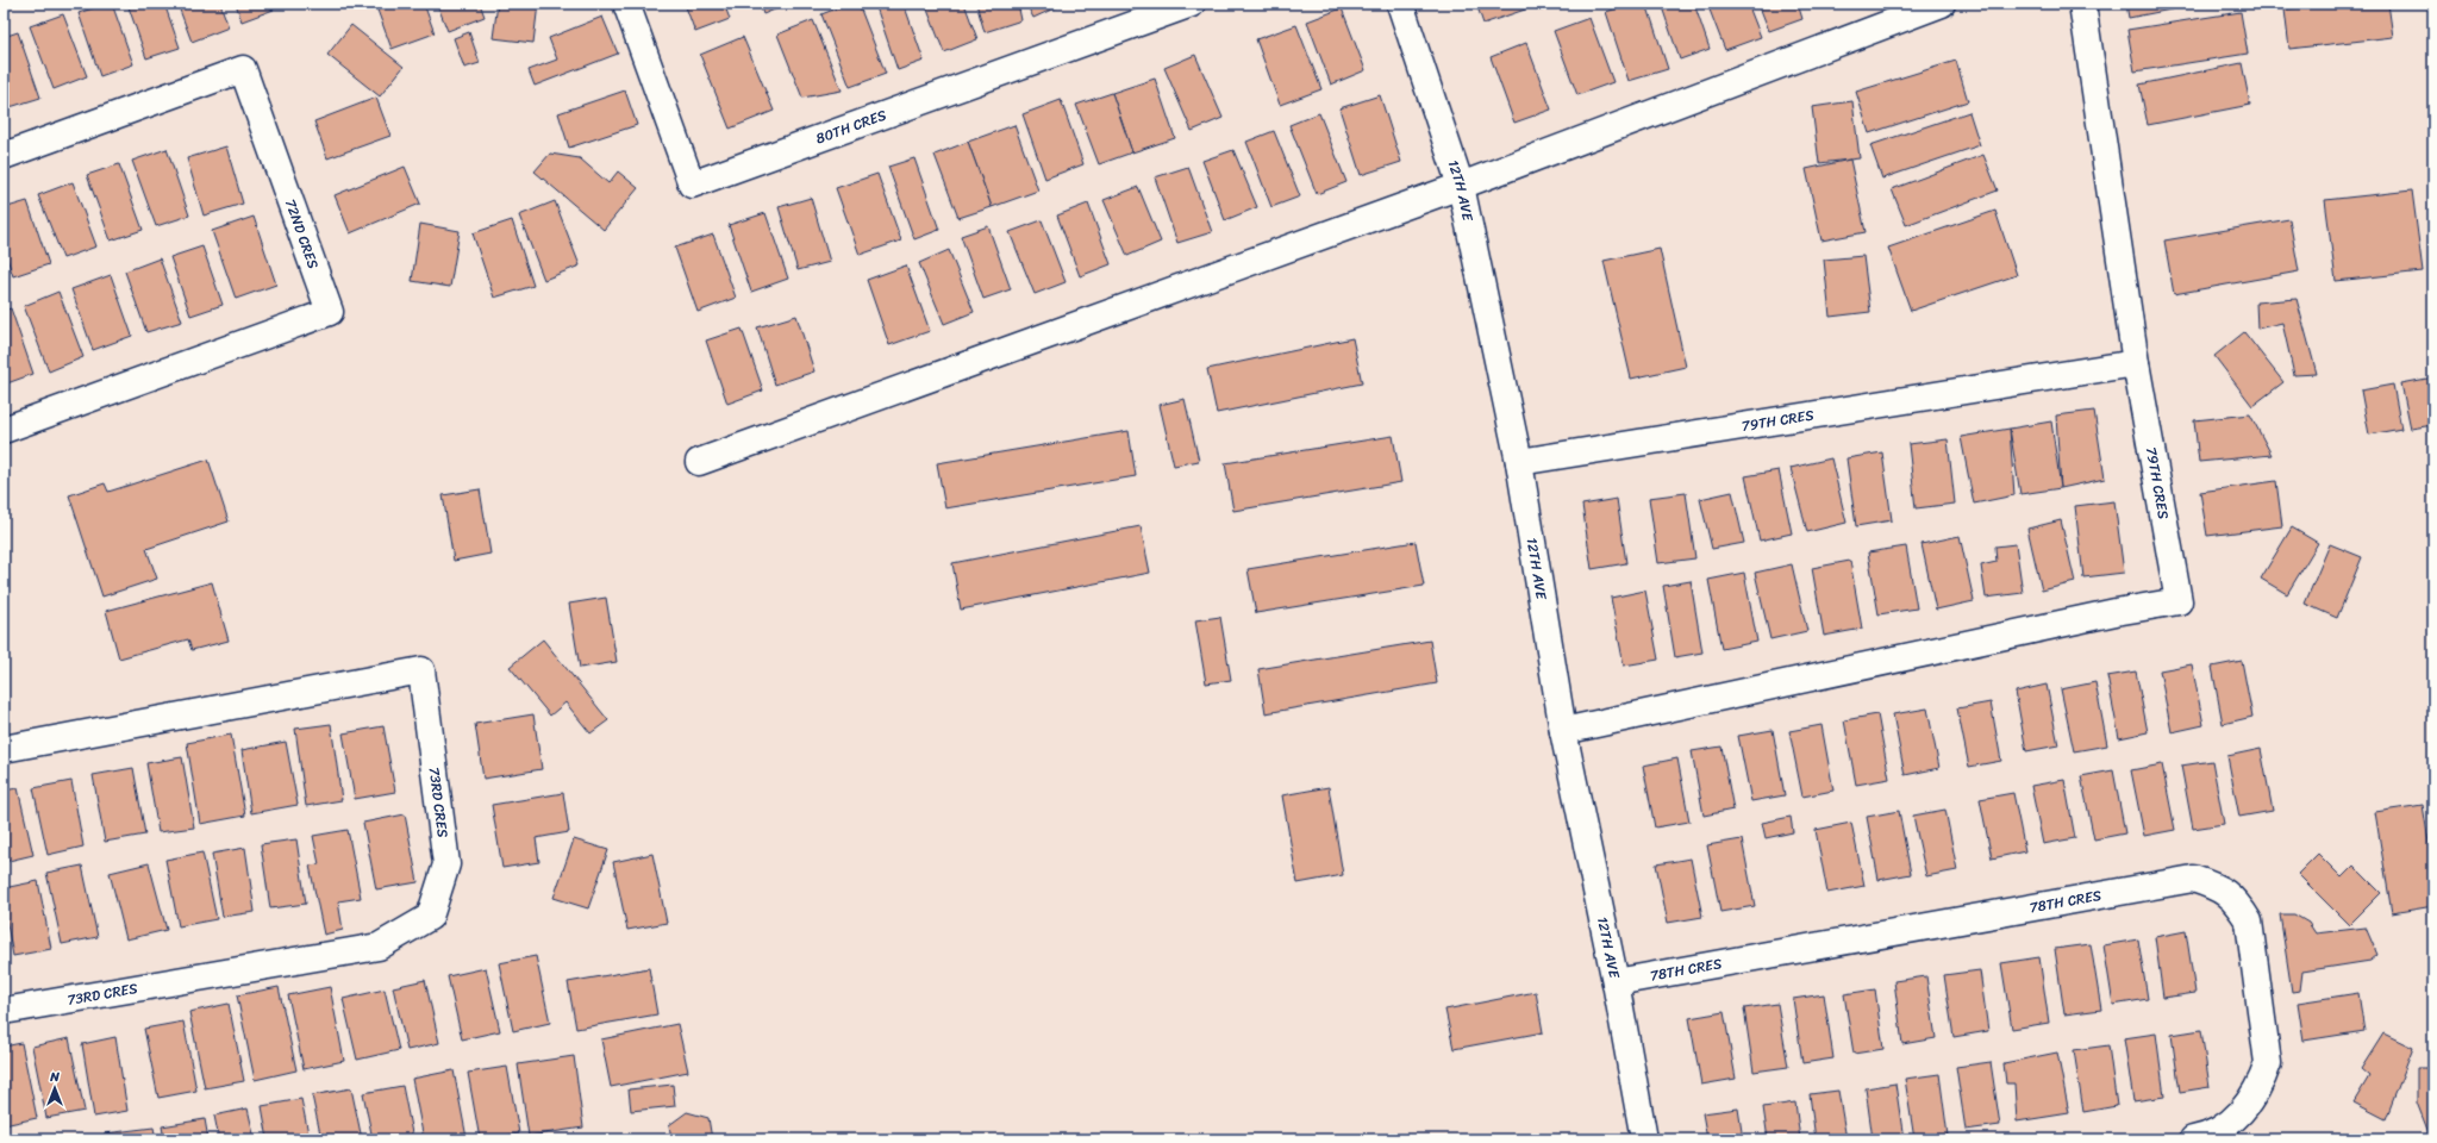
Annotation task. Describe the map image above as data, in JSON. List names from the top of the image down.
{
  "streets": {
    "street": [
      "80TH CRES",
      "12TH AVE",
      "72ND CRES",
      "79TH CRES",
      "73RD CRES",
      "78TH CRES"
    ]
  },
  "crossings": [
    ["12TH AVE", "79TH CRES"],
    ["12TH AVE", "78TH CRES"]
  ],
  "north": "top"
}
